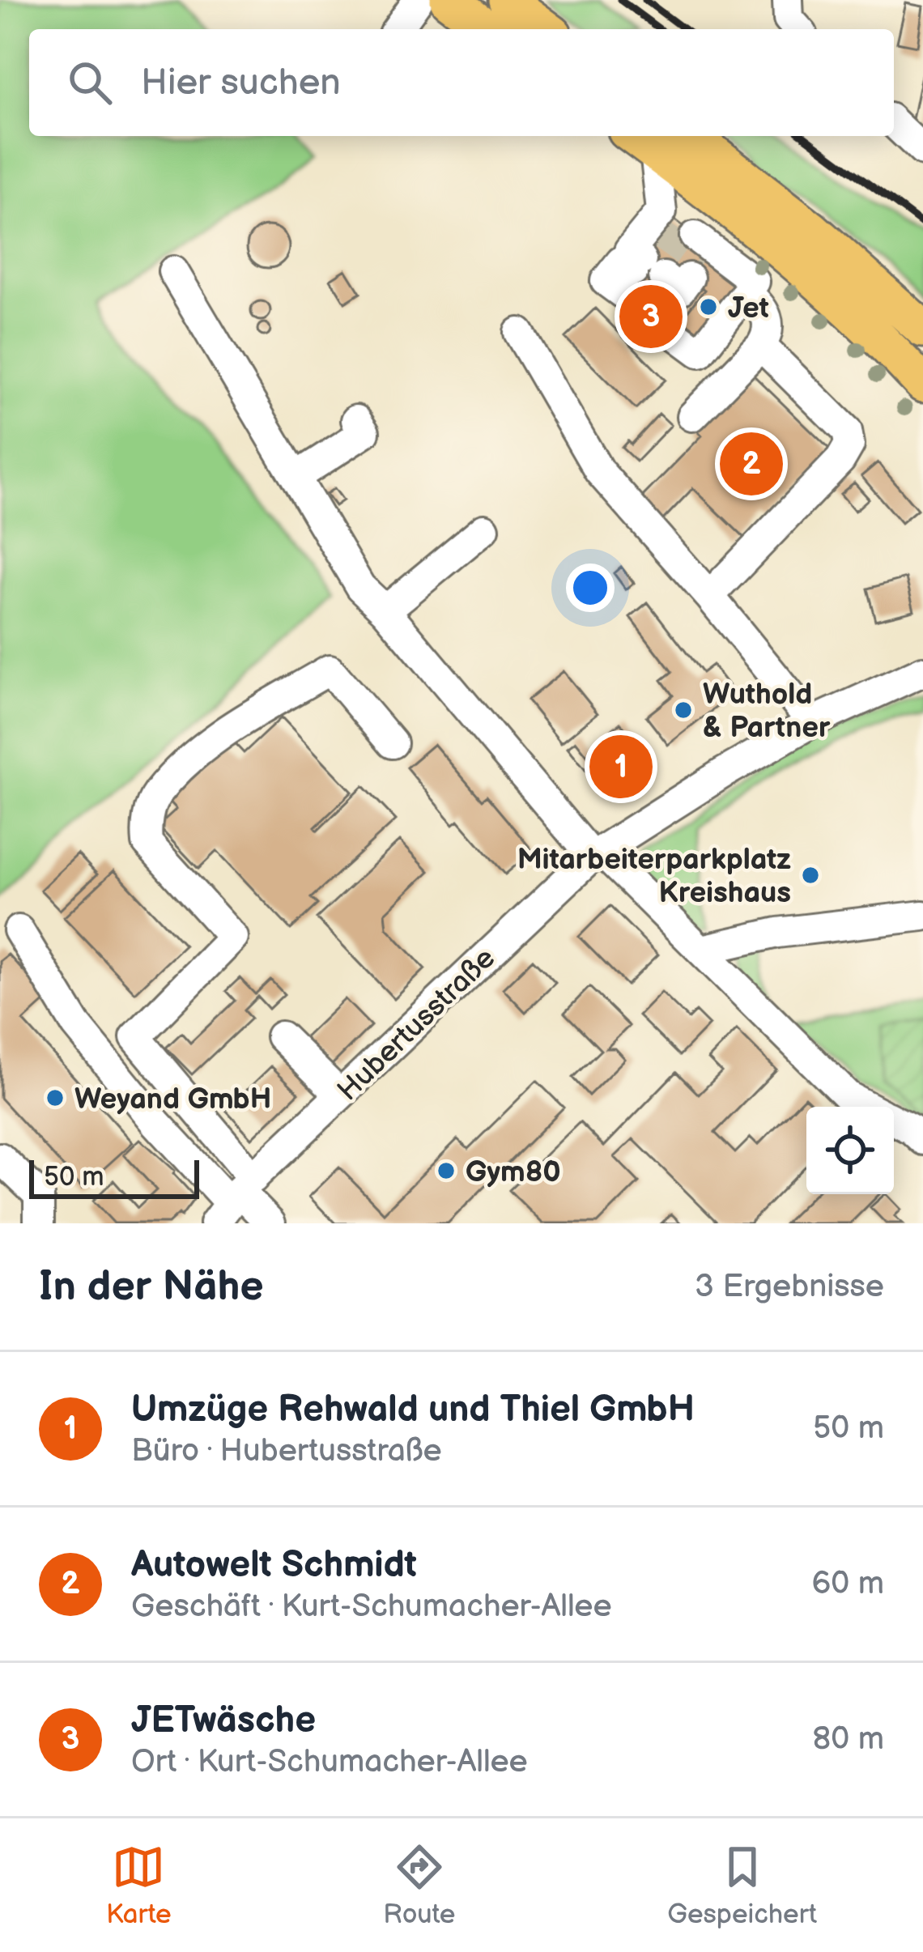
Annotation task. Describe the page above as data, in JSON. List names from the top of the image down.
{
  "streets": {
    "street": ["Hubertusstraße"]
  },
  "places": [
    "Jet",
    "Wuthold & Partner",
    "Mitarbeiterparkplatz Kreishaus",
    "Weyand GmbH",
    "Gym80"
  ],
  "scale_bar": "50 m",
  "page": {
    "search": "Hier suchen",
    "pins": ["3", "2", "1"],
    "scale": "50 m",
    "heading": ["In der Nähe", "3 Ergebnisse"],
    "list": [
      {
        "mark": "1",
        "name": "Umzüge Rehwald und Thiel GmbH",
        "note": "Büro · Hubertusstraße",
        "value": "50 m"
      },
      {
        "mark": "2",
        "name": "Autowelt Schmidt",
        "note": "Geschäft · Kurt-Schumacher-Allee",
        "value": "60 m"
      },
      {
        "mark": "3",
        "name": "JETwäsche",
        "note": "Ort · Kurt-Schumacher-Allee",
        "value": "80 m"
      }
    ],
    "nav": ["Karte", "Route", "Gespeichert"]
  }
}
